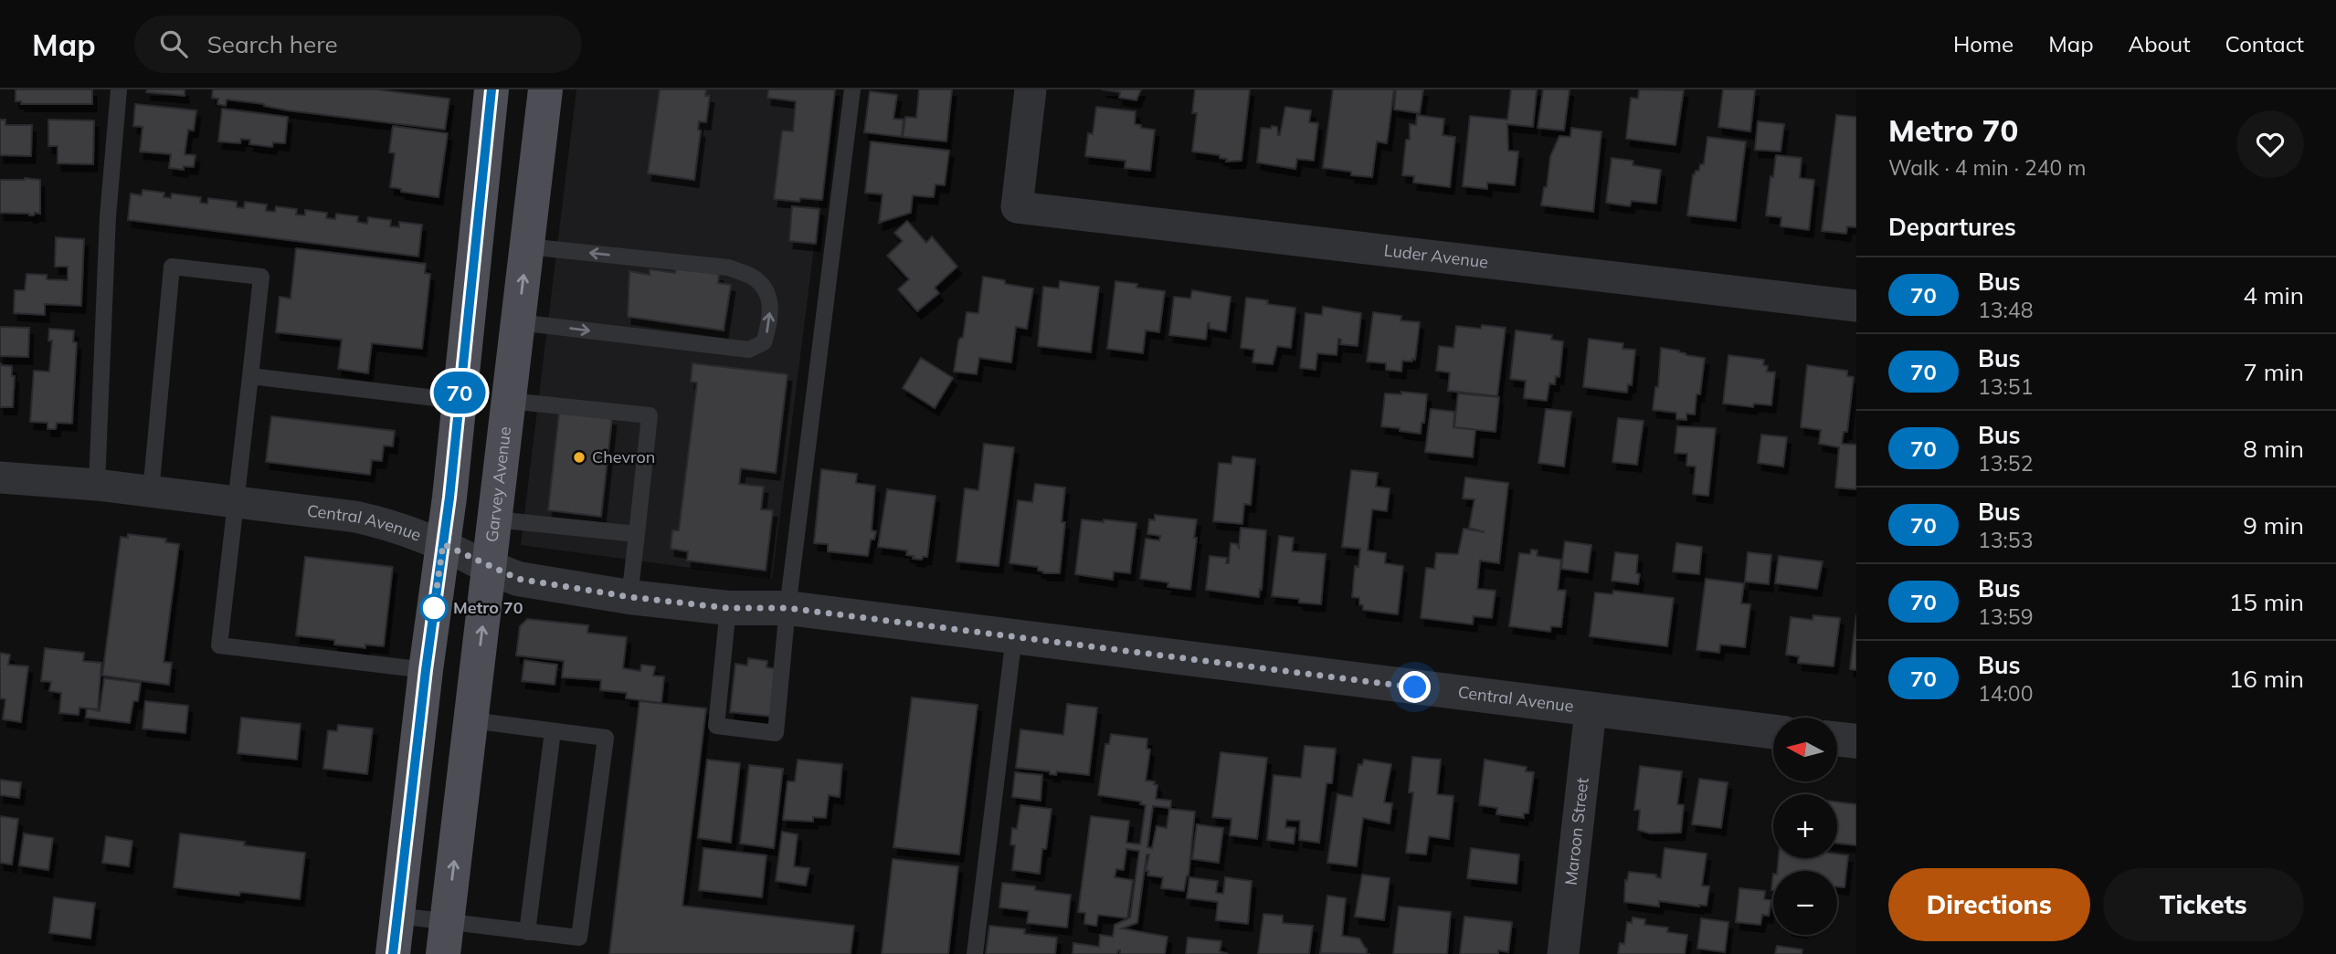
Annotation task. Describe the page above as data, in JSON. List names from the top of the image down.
{
  "streets": {
    "main road": ["Garvey Avenue"],
    "street": ["Luder Avenue", "Central Avenue", "Maroon Street"]
  },
  "crossings": [
    ["Garvey Avenue", "Central Avenue"],
    ["Central Avenue", "Maroon Street"]
  ],
  "places": ["Chevron", "Metro 70"],
  "lines": ["bus line 70"],
  "north": "left",
  "page": {
    "header": "Map",
    "search": "Search here",
    "nav": [
      "Home",
      "Map",
      "About",
      "Contact"
    ],
    "on_map": "70",
    "heading": [
      ["Metro 70", "Walk · 4 min · 240 m"],
      "Departures"
    ],
    "list": [
      {
        "mark": "70",
        "name": "Bus",
        "note": "13:48",
        "value": "4 min"
      },
      {
        "mark": "70",
        "name": "Bus",
        "note": "13:51",
        "value": "7 min"
      },
      {
        "mark": "70",
        "name": "Bus",
        "note": "13:52",
        "value": "8 min"
      },
      {
        "mark": "70",
        "name": "Bus",
        "note": "13:53",
        "value": "9 min"
      },
      {
        "mark": "70",
        "name": "Bus",
        "note": "13:59",
        "value": "15 min"
      },
      {
        "mark": "70",
        "name": "Bus",
        "note": "14:00",
        "value": "16 min"
      }
    ],
    "map_buttons": ["+", "−"],
    "buttons": ["Directions", "Tickets"]
  }
}
